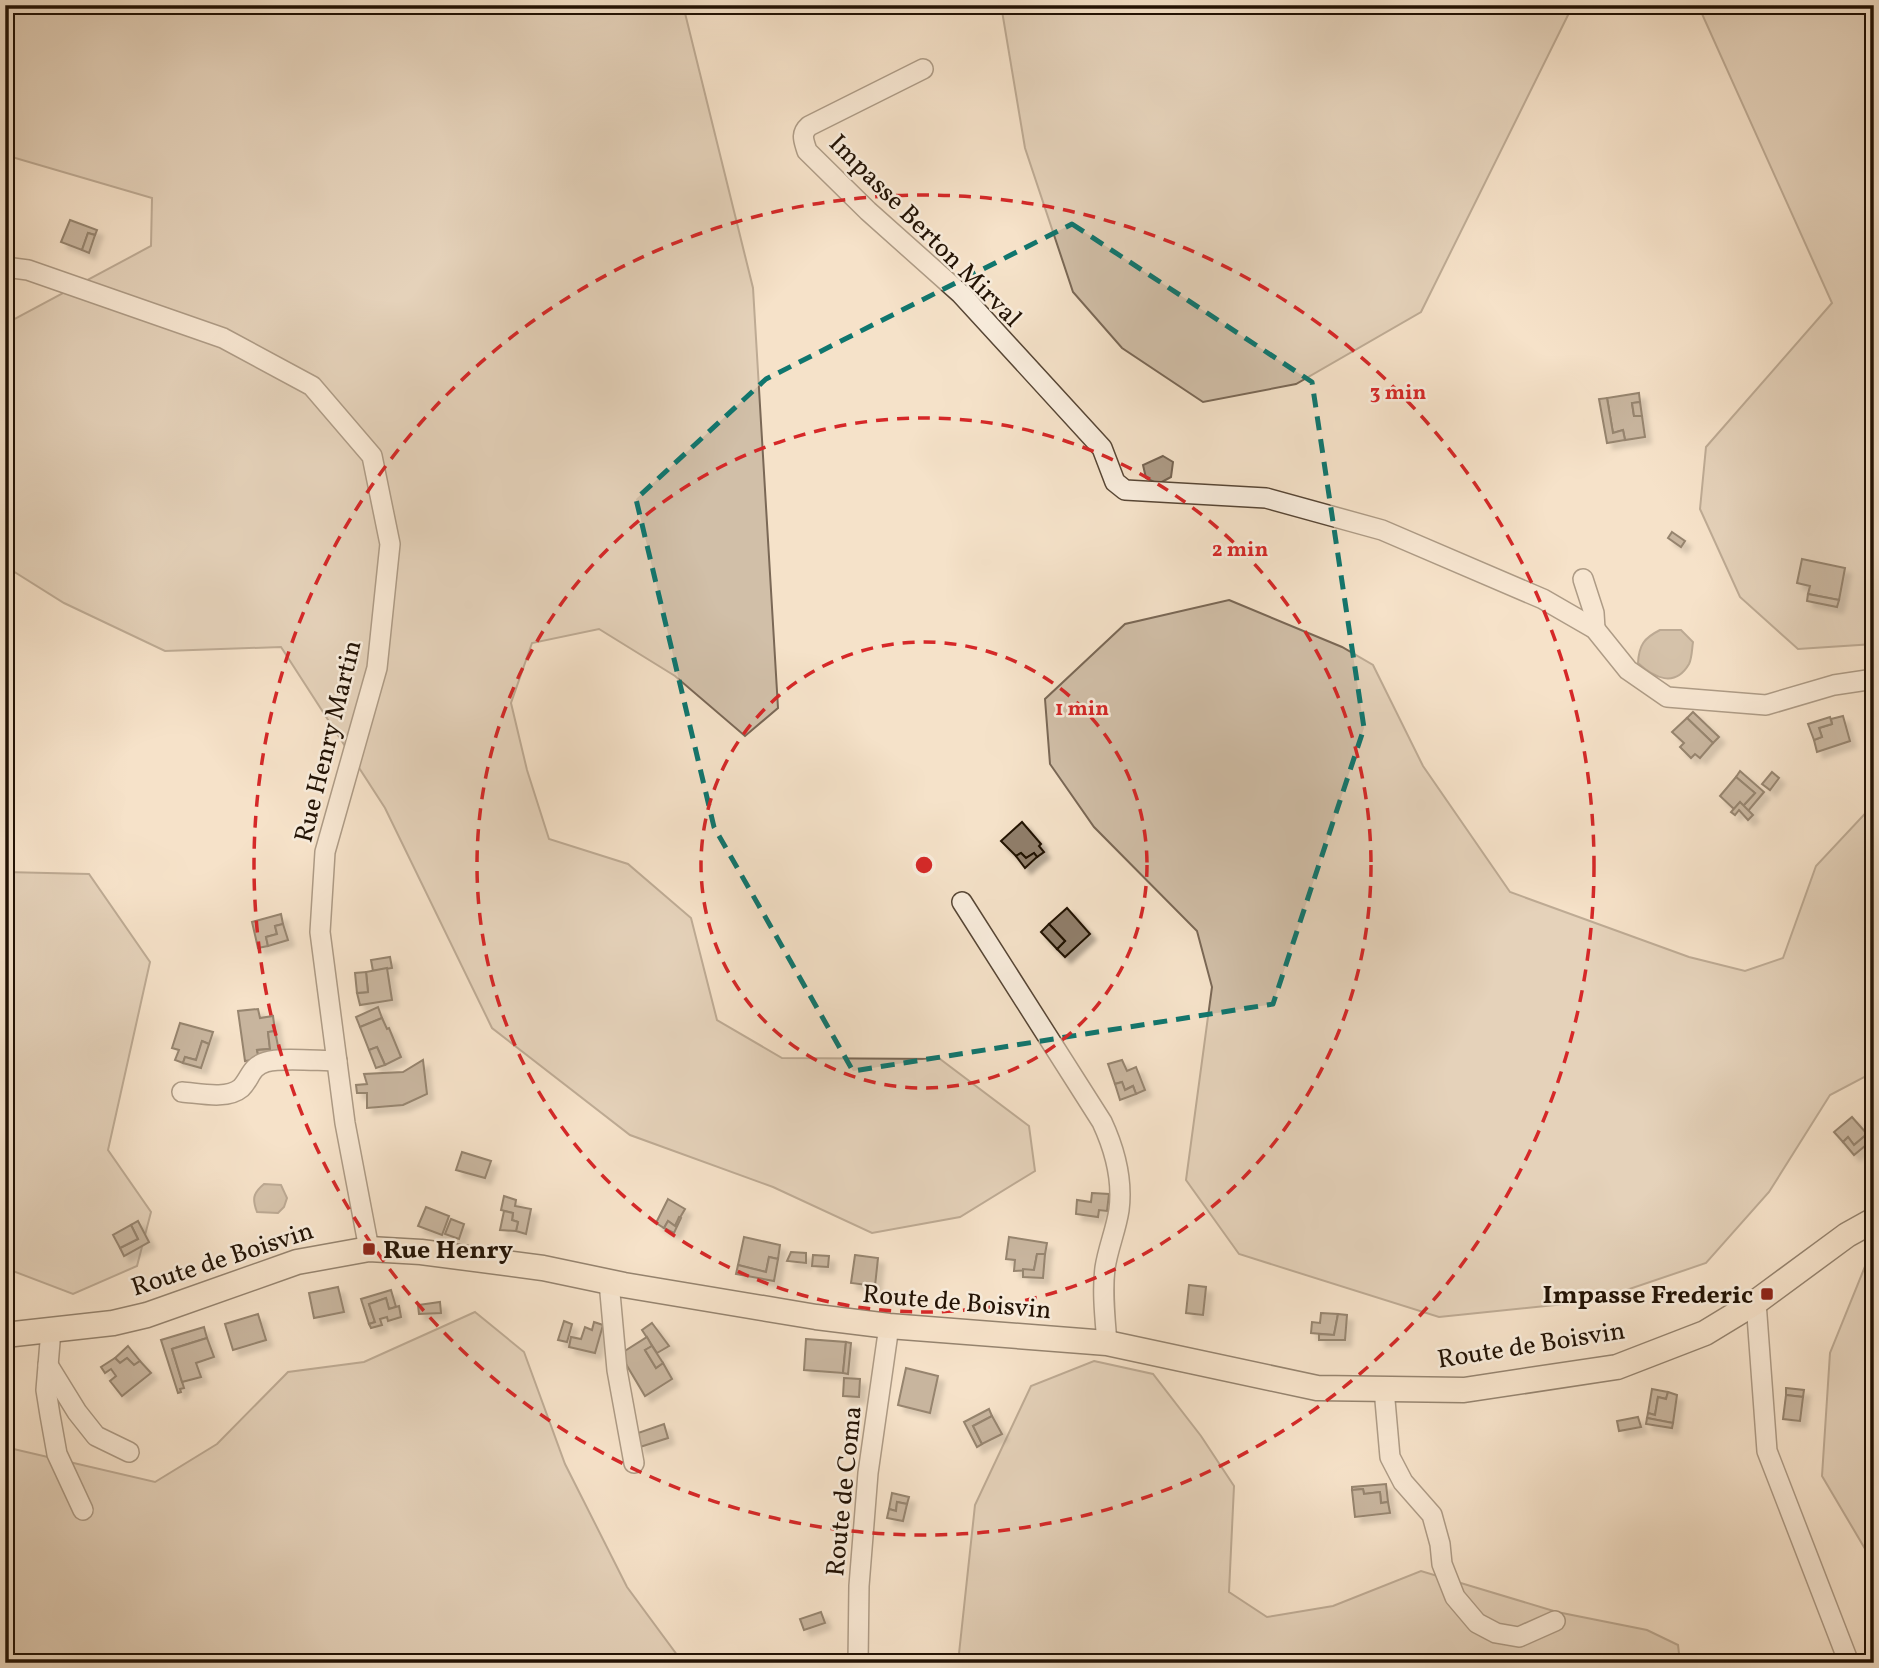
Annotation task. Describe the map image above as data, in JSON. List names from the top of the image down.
{
  "streets": {
    "main road": ["Route de Boisvin"],
    "street": ["Impasse Berton Mirval", "Rue Henry Martin", "Route de Coma"]
  },
  "crossings": [
    ["Rue Henry Martin", "Route de Boisvin"],
    ["Route de Boisvin", "Route de Coma"]
  ],
  "places": {
    "transit": ["Rue Henry", "Impasse Frederic"]
  },
  "rings": ["3 min", "2 min", "1 min"]
}
